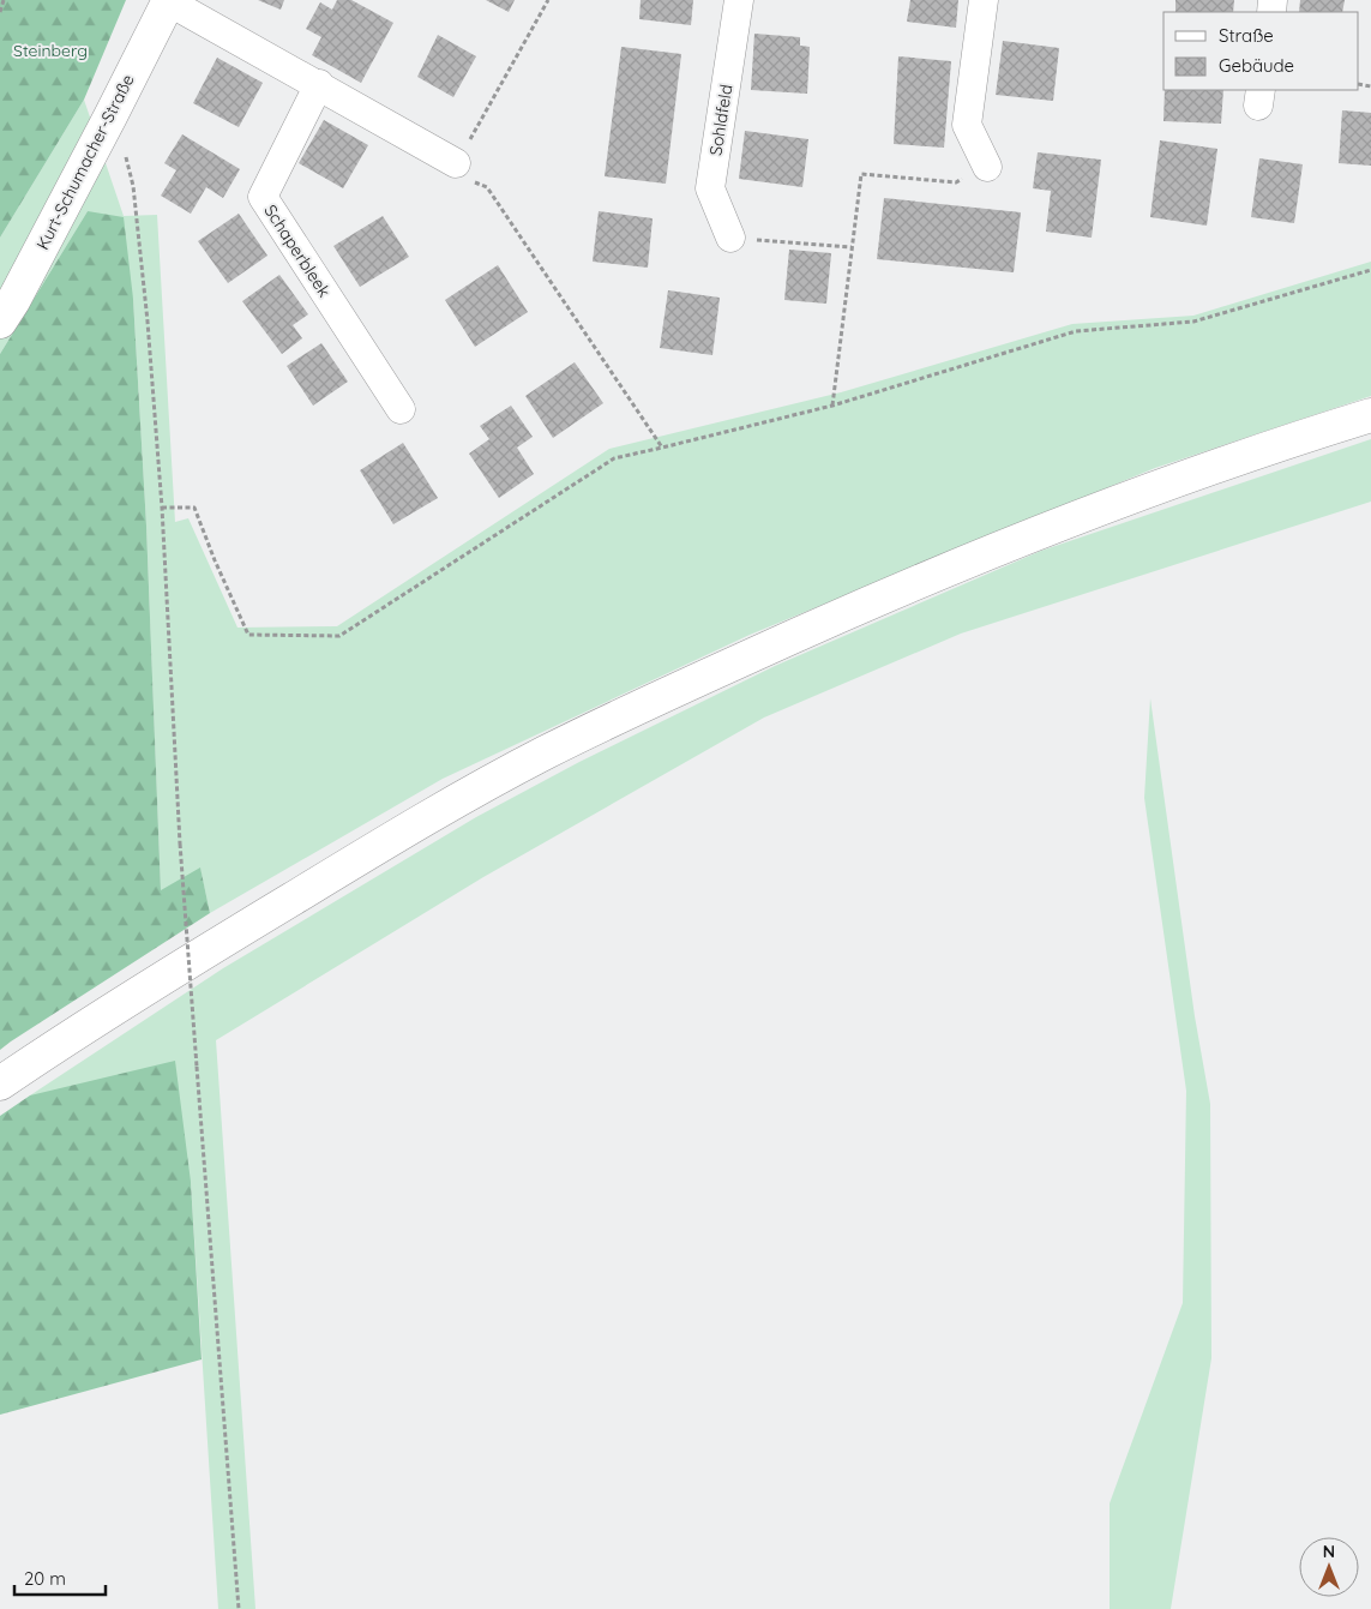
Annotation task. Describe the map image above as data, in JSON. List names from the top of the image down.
{
  "streets": {
    "main road": ["Kurt-Schumacher-Straße"],
    "street": ["Sohldfeld", "Schaperbleek"]
  },
  "parks": ["Steinberg"],
  "legend": ["Straße", "Gebäude"],
  "scale_bar": "20 m",
  "north": "top"
}
